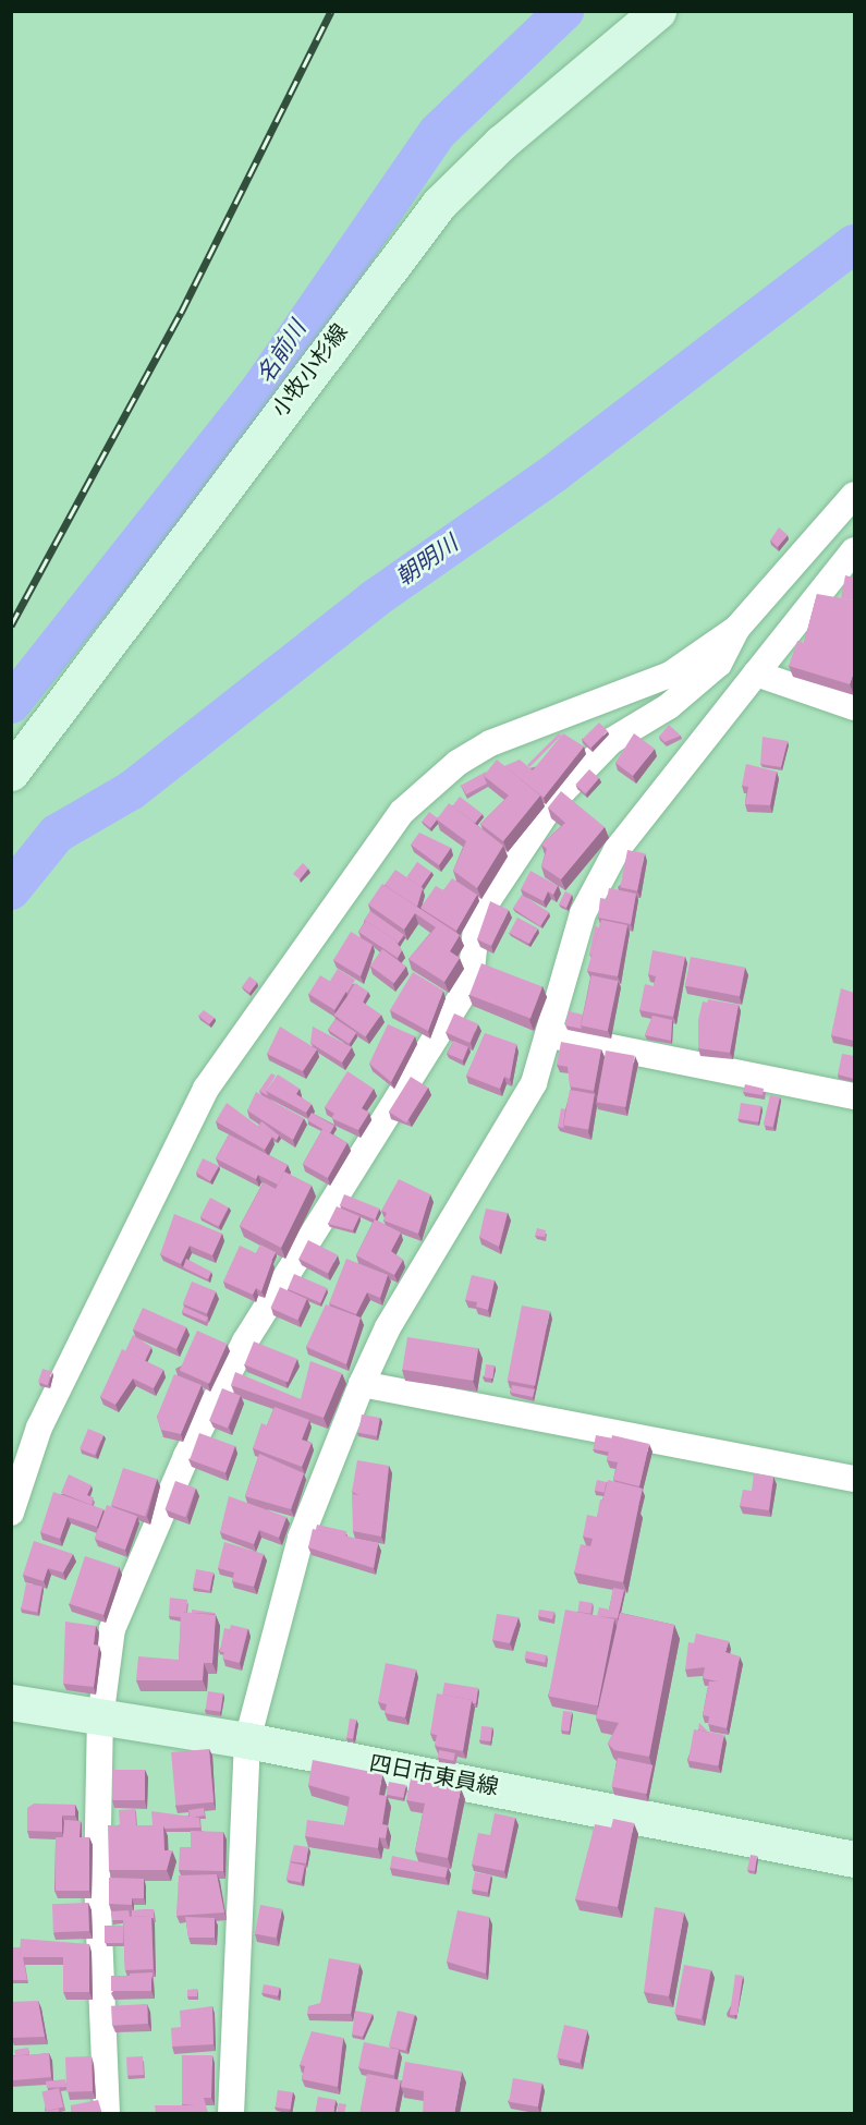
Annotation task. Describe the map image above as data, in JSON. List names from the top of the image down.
{
  "streets": {
    "main road": ["小牧小杉線", "四日市東員線"]
  },
  "water": ["名前川", "朝明川"]
}
